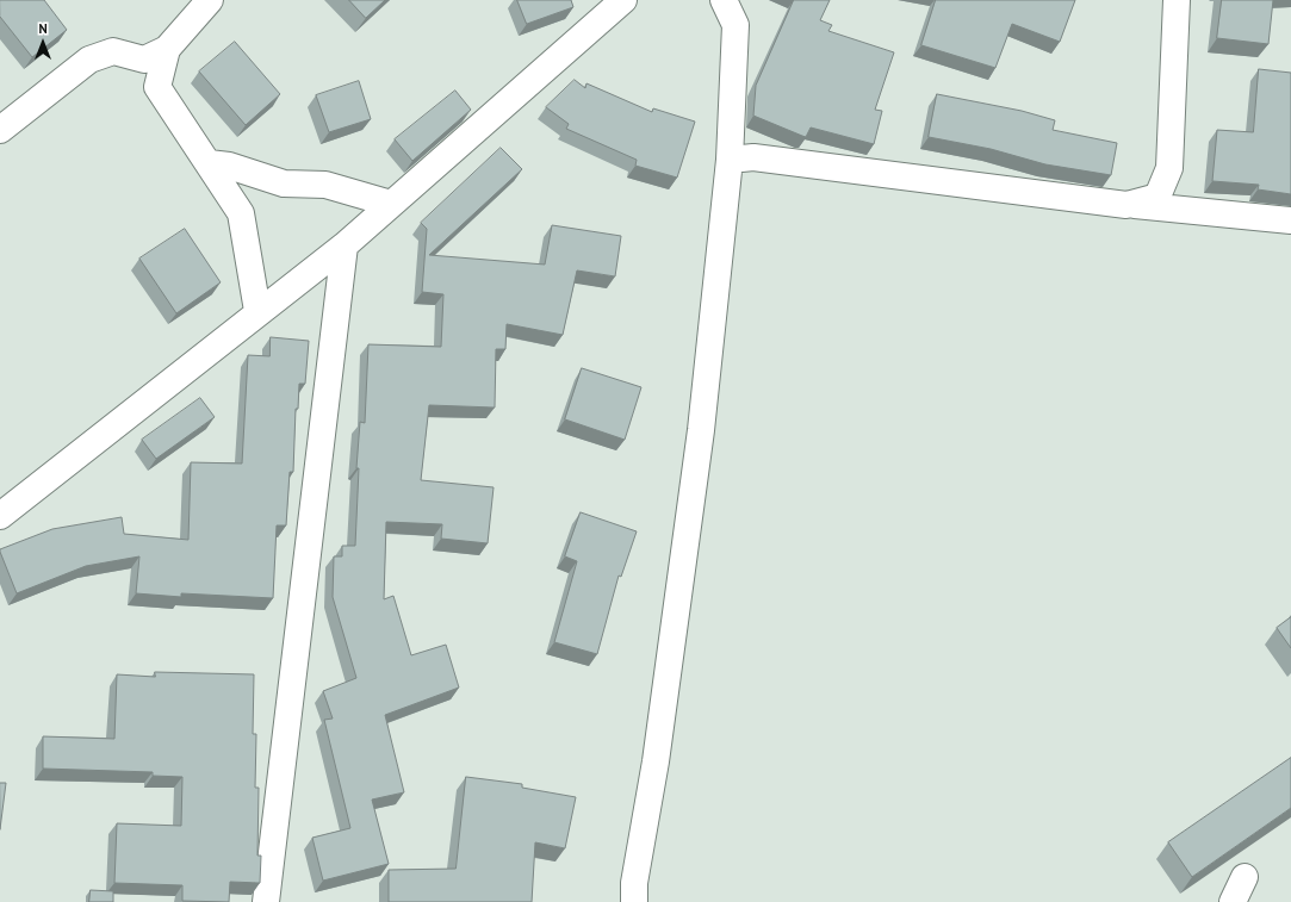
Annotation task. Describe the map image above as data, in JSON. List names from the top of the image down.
{
  "north": "top"
}
